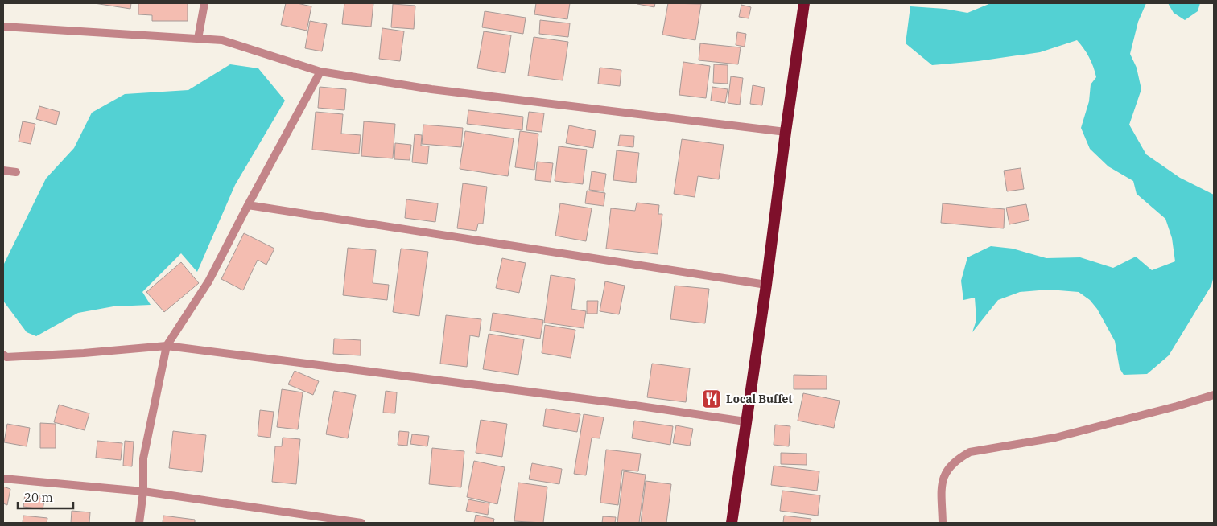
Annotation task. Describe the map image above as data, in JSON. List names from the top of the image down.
{
  "places": {
    "restaurant": ["Local Buffet"]
  },
  "scale_bar": "20 m"
}
